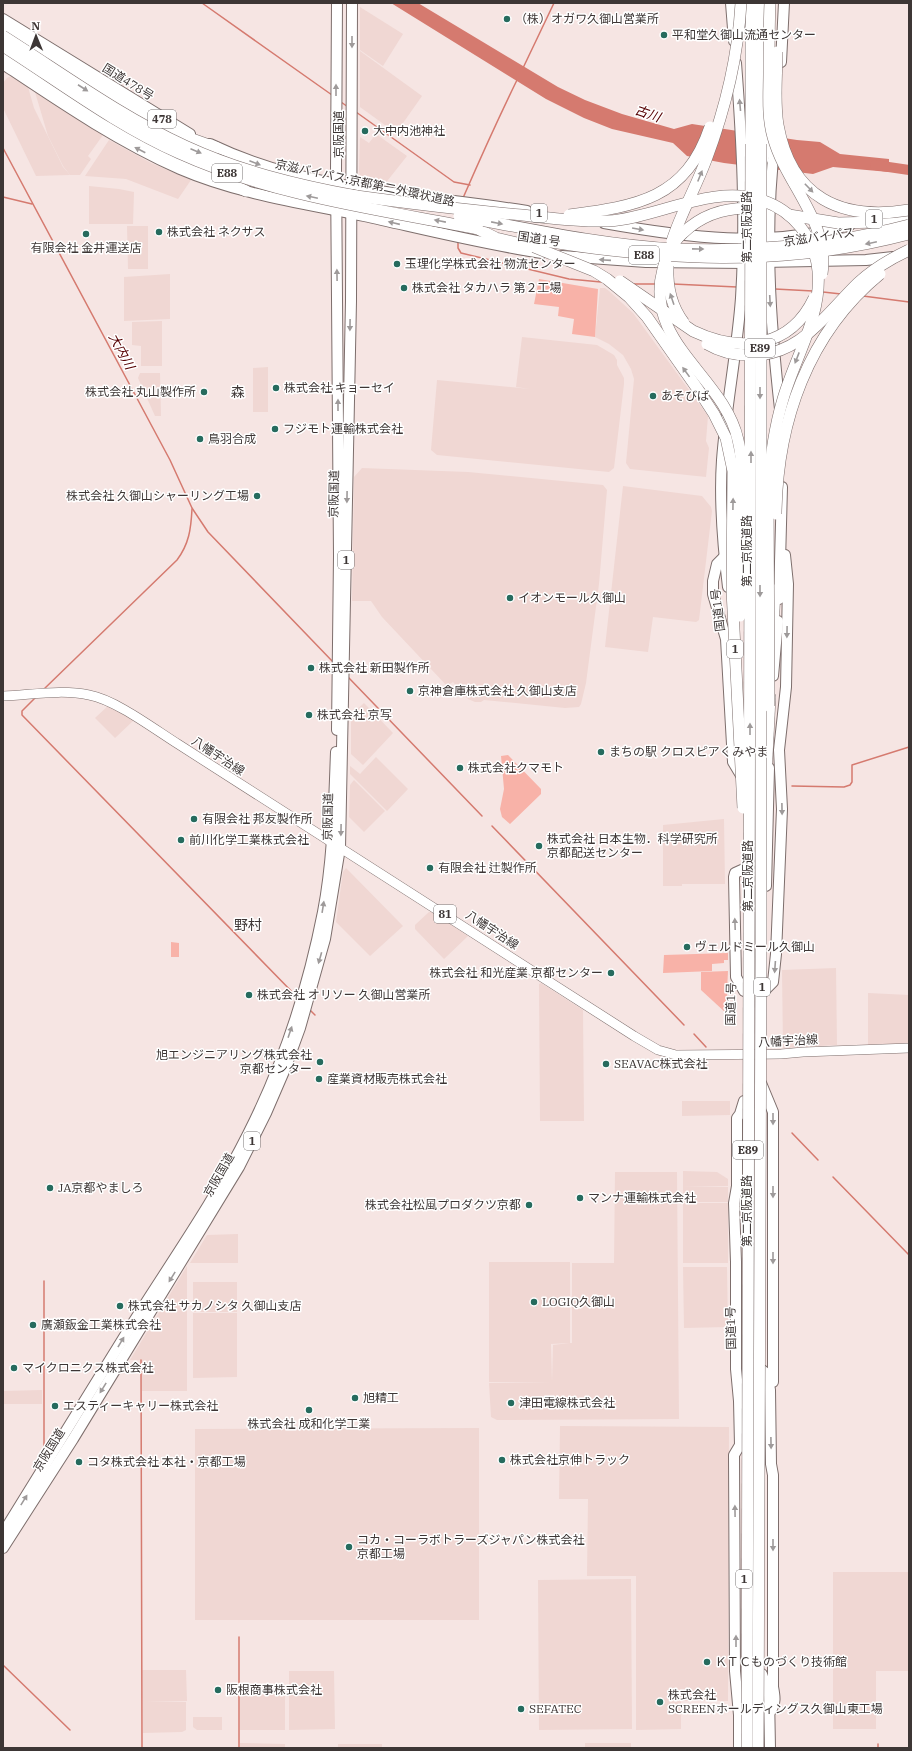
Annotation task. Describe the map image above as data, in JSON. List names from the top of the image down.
{
  "streets": {
    "highway": [
      "国道478号",
      "478",
      "京阪国道",
      "E88",
      "京滋バイパス;京都第二外環状道路",
      "1",
      "第二京阪道路",
      "京滋バイパス",
      "国道1号",
      "E89"
    ],
    "main road": ["八幡宇治線", "81"]
  },
  "crossings": [
    ["国道478号", "京阪国道"],
    ["国道478号", "国道1号"],
    ["京阪国道", "京滋バイパス;京都第二外環状道路"],
    ["京阪国道", "国道1号"],
    ["京阪国道", "八幡宇治線"],
    ["京滋バイパス;京都第二外環状道路", "京滋バイパス"],
    ["京滋バイパス;京都第二外環状道路", "国道1号"],
    ["1", "国道1号"],
    ["1", "八幡宇治線"],
    ["第二京阪道路", "国道1号"],
    ["京滋バイパス", "国道1号"],
    ["国道1号", "八幡宇治線"]
  ],
  "districts": ["森", "野村"],
  "water": ["古川", "大内川"],
  "places": [
    "（株）オガワ久御山営業所",
    "平和堂久御山流通センター",
    "大中内池神社",
    "株式会社 ネクサス",
    "有限会社 金井運送店",
    "玉理化学株式会社 物流センター",
    "株式会社 タカハラ 第２工場",
    "株式会社 キョーセイ",
    "株式会社 丸山製作所",
    "あそびば",
    "フジモト運輸株式会社",
    "鳥羽合成",
    "株式会社 久御山シャーリング工場",
    "イオンモール久御山",
    "株式会社 新田製作所",
    "京神倉庫株式会社 久御山支店",
    "株式会社 京写",
    "まちの駅 クロスピアくみやま",
    "株式会社クマモト",
    "有限会社 邦友製作所",
    "前川化学工業株式会社",
    "株式会社 日本生物．科学研究所 京都配送センター",
    "有限会社 辻製作所",
    "ヴェルドミール久御山",
    "株式会社 和光産業 京都センター",
    "株式会社 オリソー 久御山営業所",
    "旭エンジニアリング株式会社 京都センター",
    "SEAVAC株式会社",
    "産業資材販売株式会社",
    "JA京都やましろ",
    "マンナ運輸株式会社",
    "株式会社松風プロダクツ京都",
    "LOGIQ久御山",
    "株式会社 サカノシタ 久御山支店",
    "廣瀬鈑金工業株式会社",
    "マイクロニクス株式会社",
    "旭精工",
    "津田電線株式会社",
    "エスティーキャリー株式会社",
    "株式会社 成和化学工業",
    "株式会社京伸トラック",
    "コタ株式会社 本社・京都工場",
    "コカ・コーラボトラーズジャパン株式会社 京都工場",
    "ＫＴＣものづくり技術館",
    "阪根商事株式会社",
    "株式会社 SCREENホールディングス久御山東工場",
    "SEFATEC"
  ],
  "north": "top"
}
